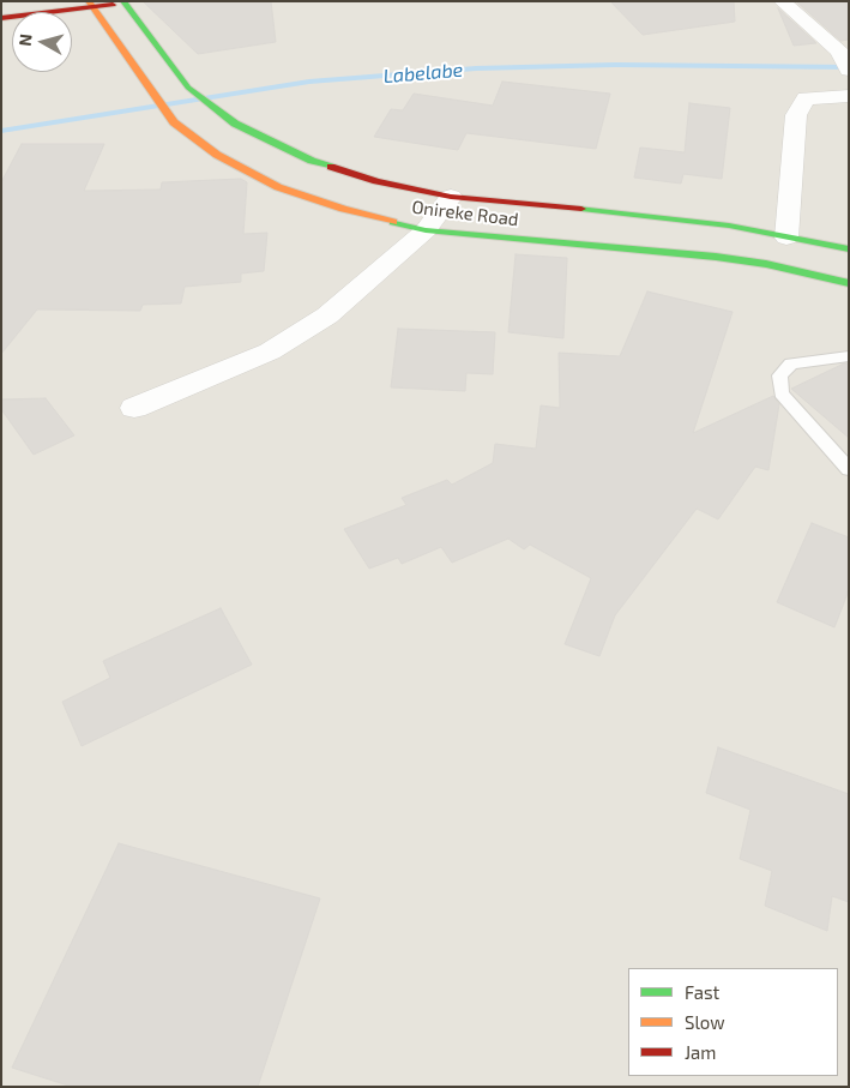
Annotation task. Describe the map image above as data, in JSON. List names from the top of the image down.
{
  "streets": {
    "main road": ["Onireke Road"]
  },
  "water": ["Labelabe"],
  "legend": ["Fast", "Slow", "Jam"],
  "north": "left"
}
